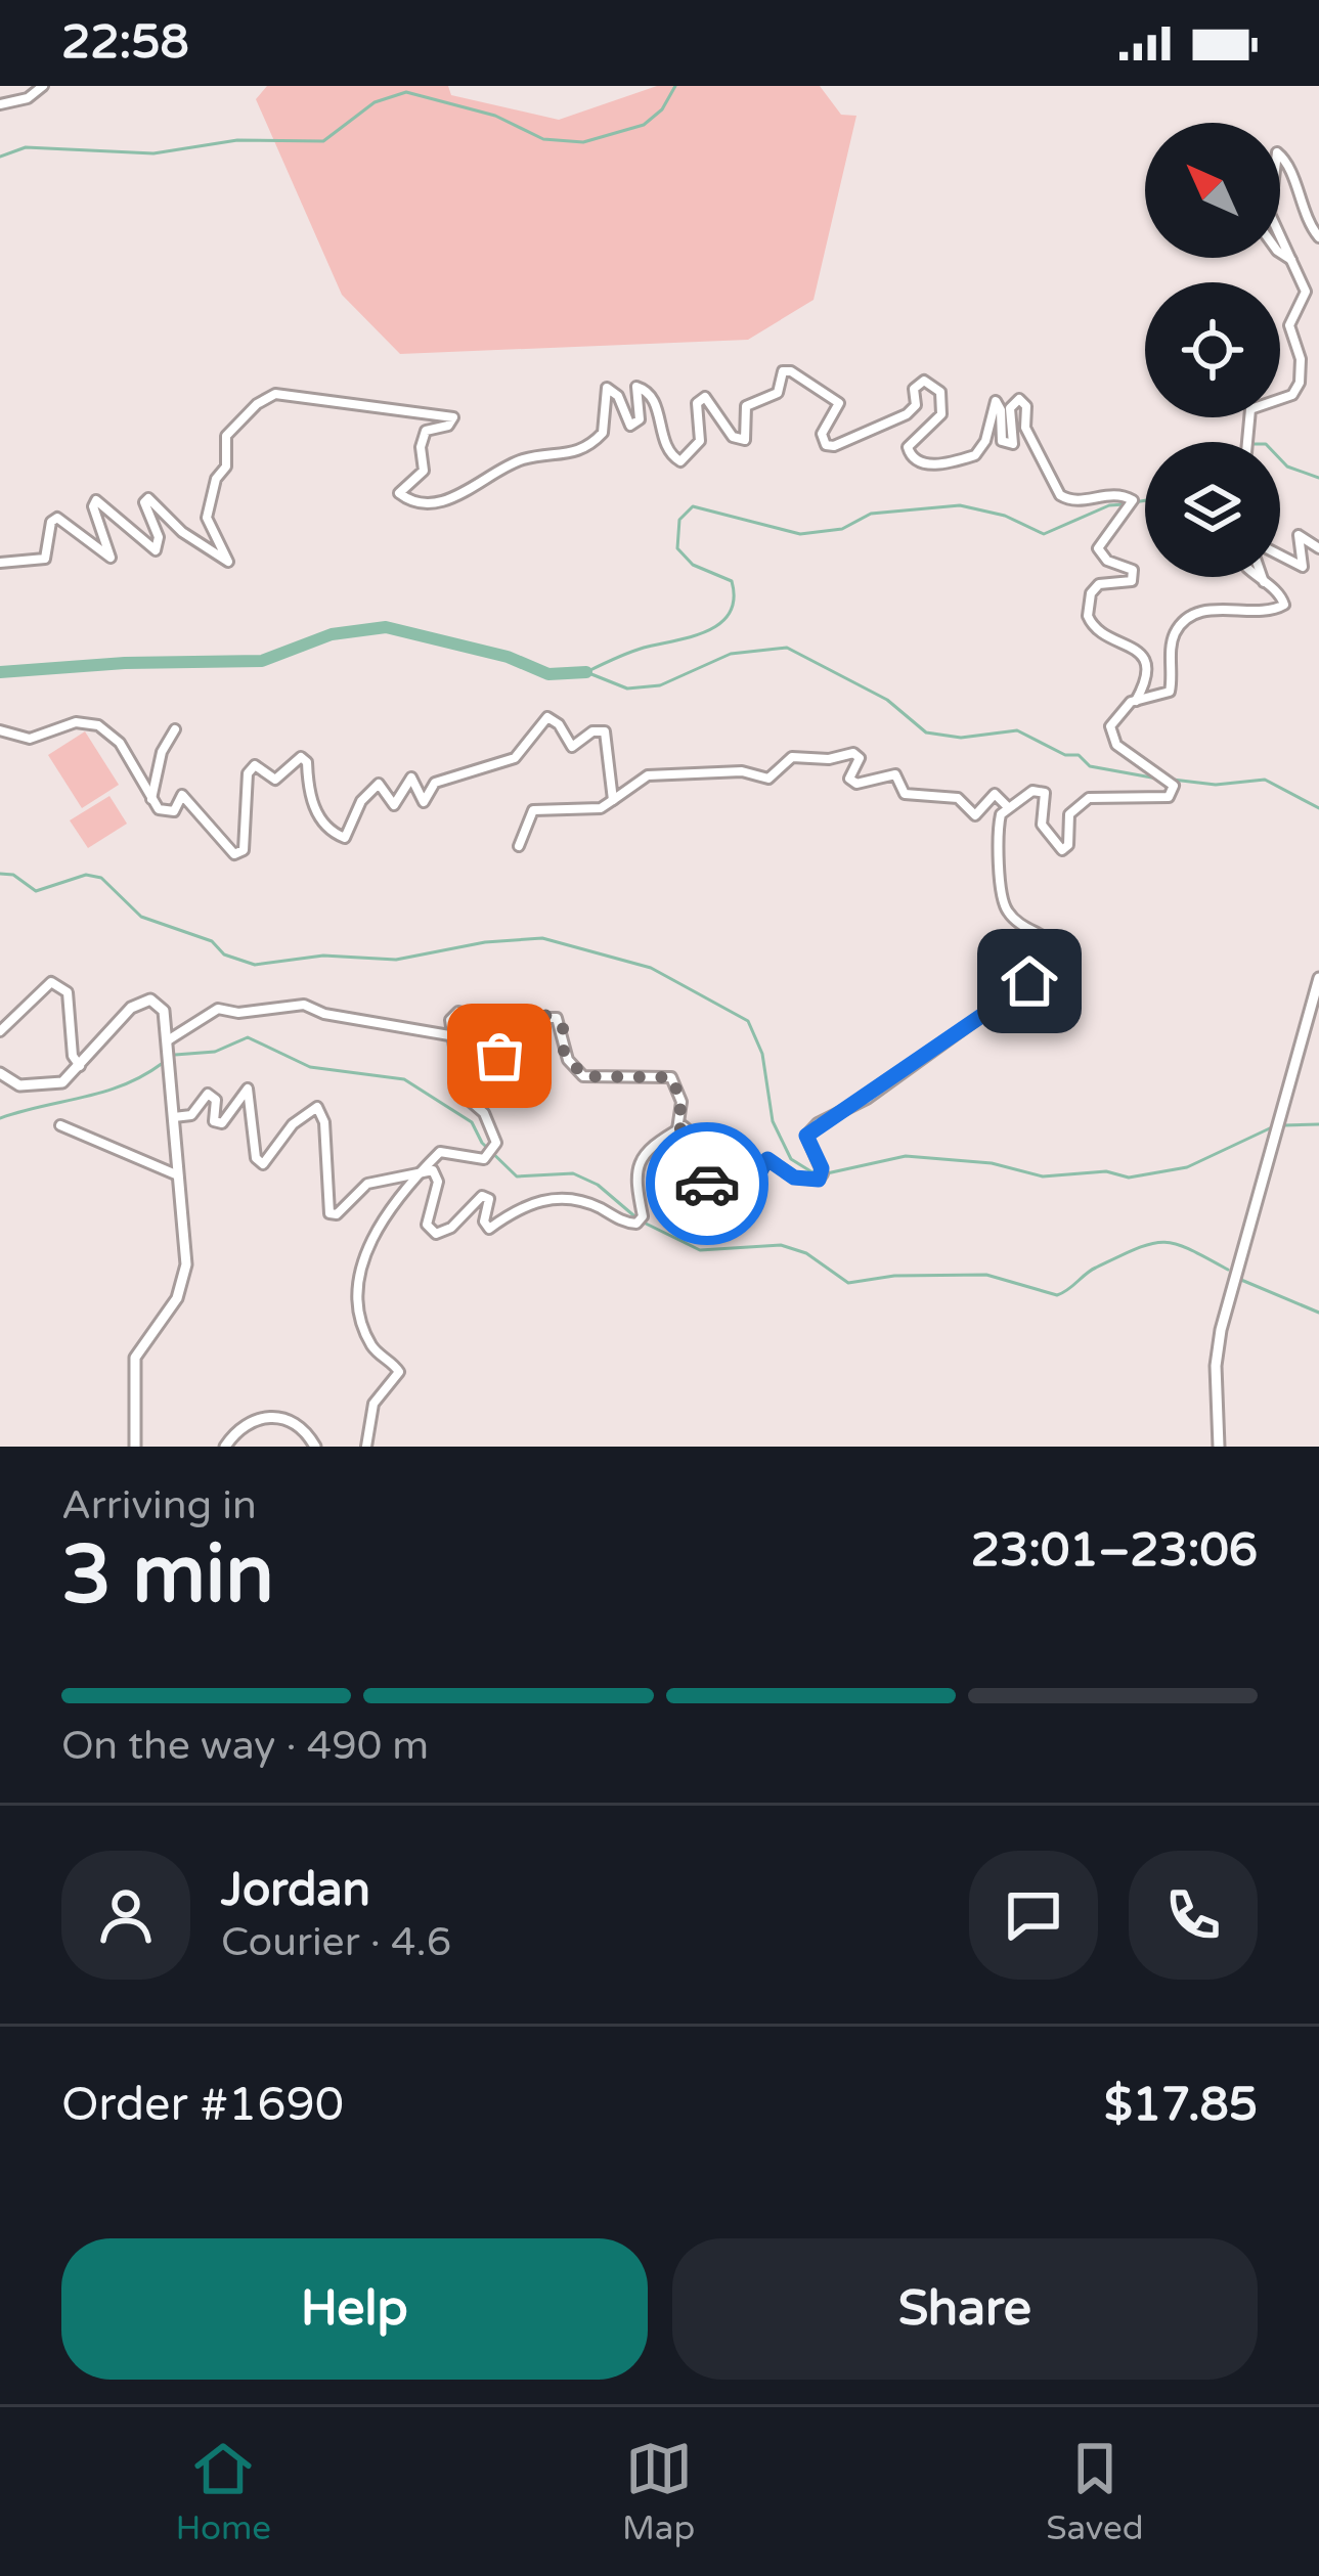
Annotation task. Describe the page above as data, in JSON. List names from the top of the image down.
{
  "north": "top left",
  "page": {
    "status": "22:58",
    "heading": ["3 min", "Arriving in", "23:01–23:06"],
    "panel": [
      "Jordan",
      "Courier · 4.6",
      "Order #1690",
      "$17.85"
    ],
    "bar": "On the way · 490 m",
    "buttons": ["Help", "Share"],
    "tabs": ["Home", "Map", "Saved"]
  }
}
